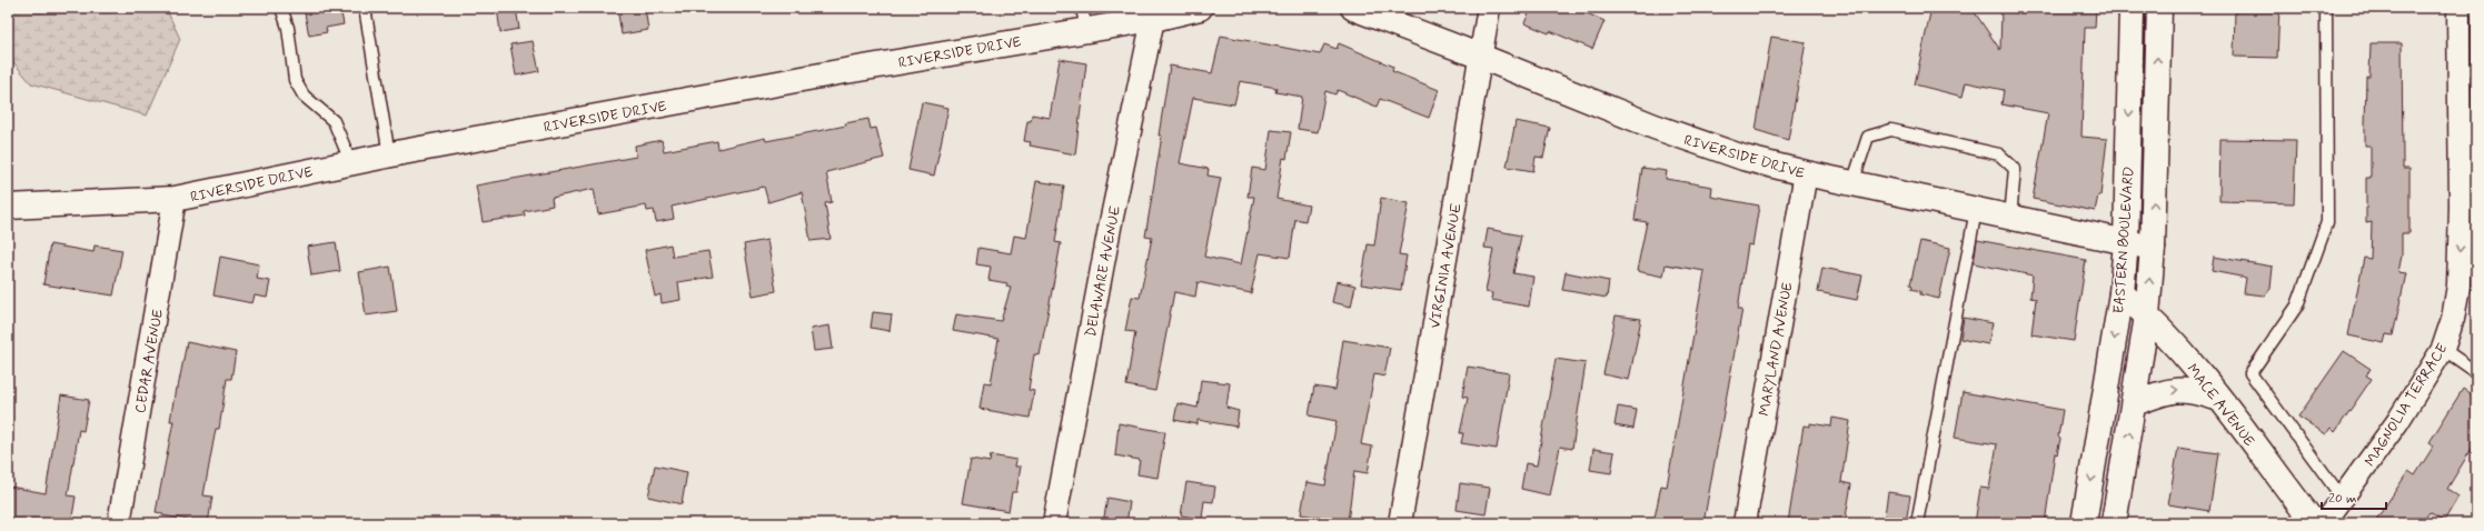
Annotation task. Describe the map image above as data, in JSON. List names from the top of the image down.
{
  "streets": {
    "street": [
      "RIVERSIDE DRIVE",
      "EASTERN BOULEVARD",
      "VIRGINIA AVENUE",
      "DELAWARE AVENUE",
      "MARYLAND AVENUE",
      "CEDAR AVENUE",
      "MACE AVENUE",
      "MAGNOLIA TERRACE"
    ]
  },
  "crossings": [
    ["RIVERSIDE DRIVE", "EASTERN BOULEVARD"],
    ["RIVERSIDE DRIVE", "VIRGINIA AVENUE"],
    ["RIVERSIDE DRIVE", "DELAWARE AVENUE"],
    ["RIVERSIDE DRIVE", "MARYLAND AVENUE"],
    ["RIVERSIDE DRIVE", "CEDAR AVENUE"],
    ["EASTERN BOULEVARD", "MACE AVENUE"]
  ],
  "scale_bar": "20 m"
}
